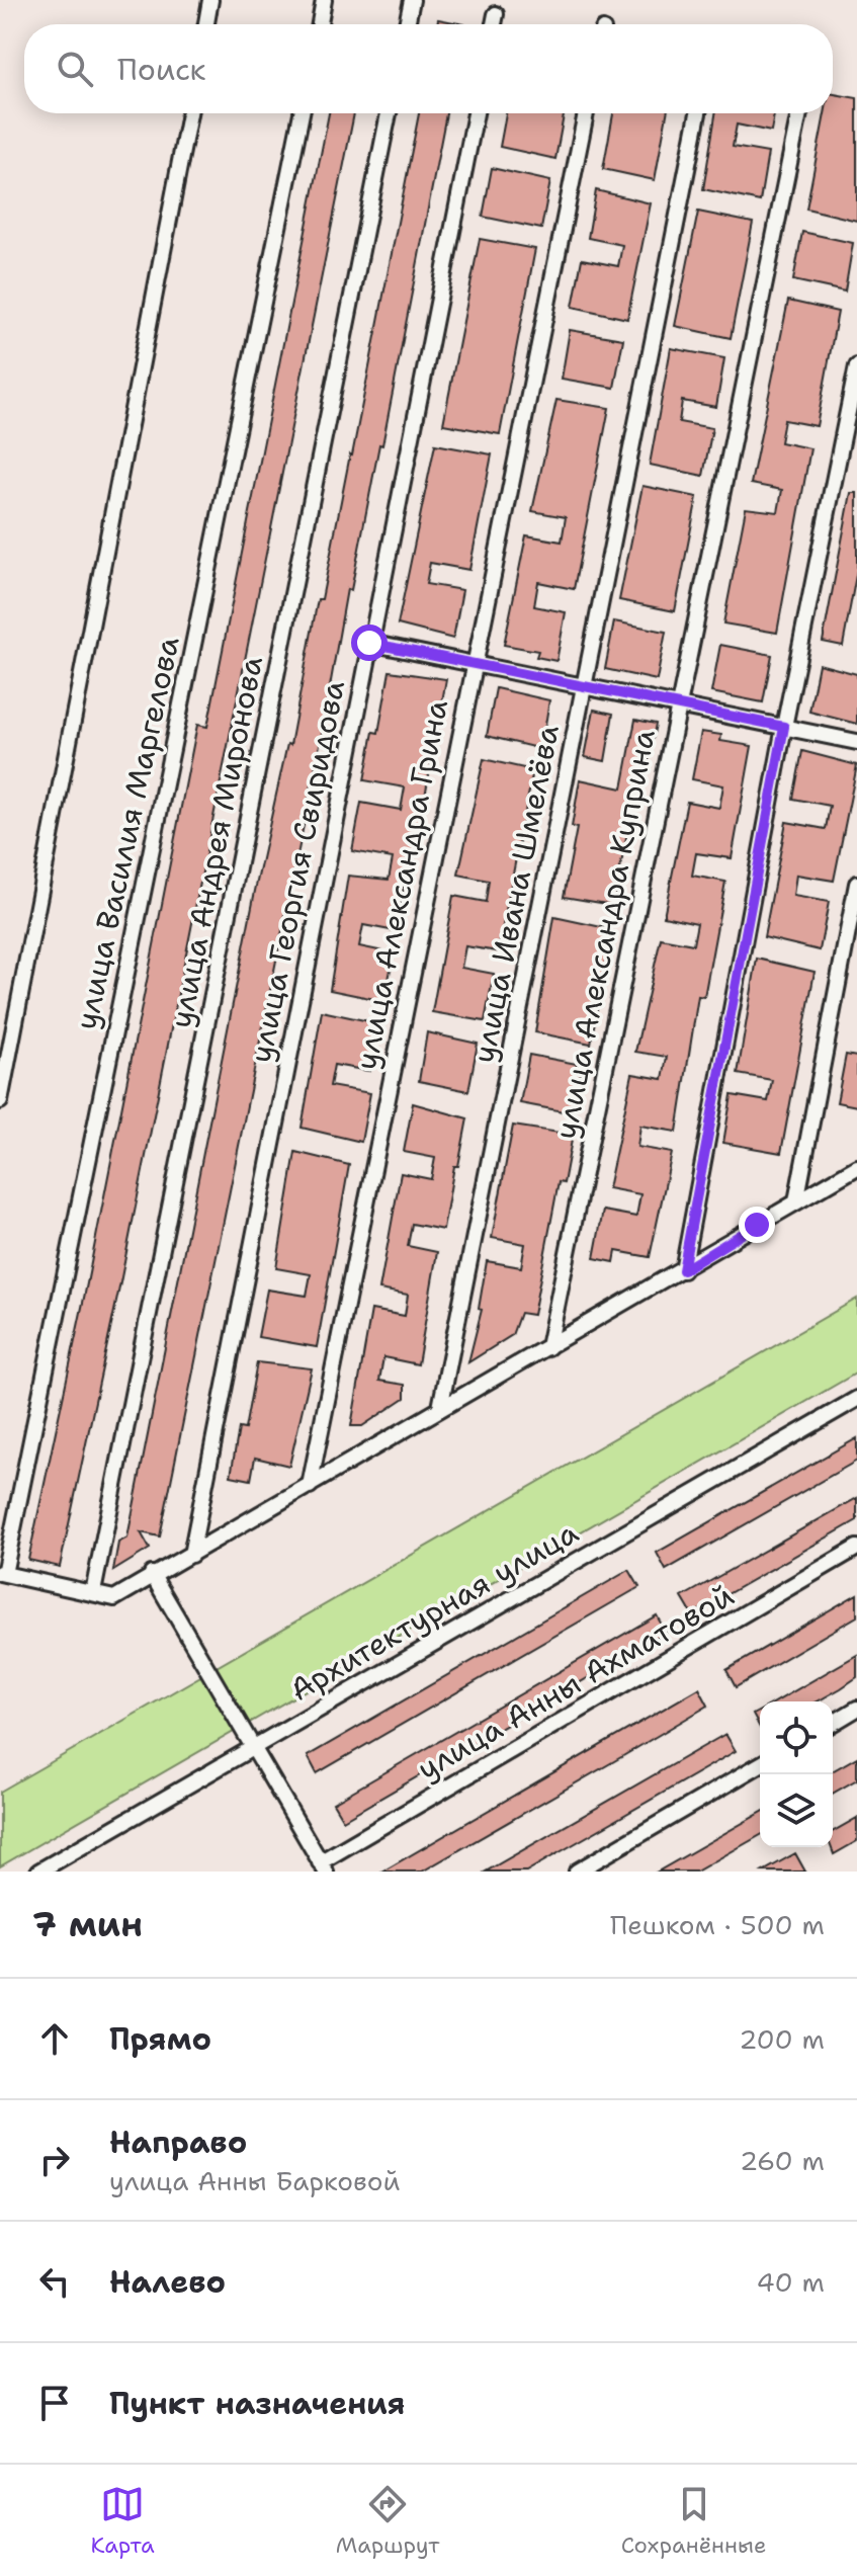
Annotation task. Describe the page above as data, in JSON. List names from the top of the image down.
{
  "streets": {
    "street": [
      "улица Василия Маргелова",
      "улица Андрея Миронова",
      "улица Георгия Свиридова",
      "улица Александра Грина",
      "улица Ивана Шмелёва",
      "улица Александра Куприна",
      "Архитектурная улица",
      "улица Анны Ахматовой"
    ]
  },
  "page": {
    "search": "Поиск",
    "heading": ["7 мин", "Пешком · 500 m"],
    "list": [
      ["Прямо", "200 m"],
      ["Направо", "улица Анны Барковой", "260 m"],
      ["Налево", "40 m"],
      "Пункт назначения"
    ],
    "nav": ["Карта", "Маршрут", "Сохранённые"]
  }
}
